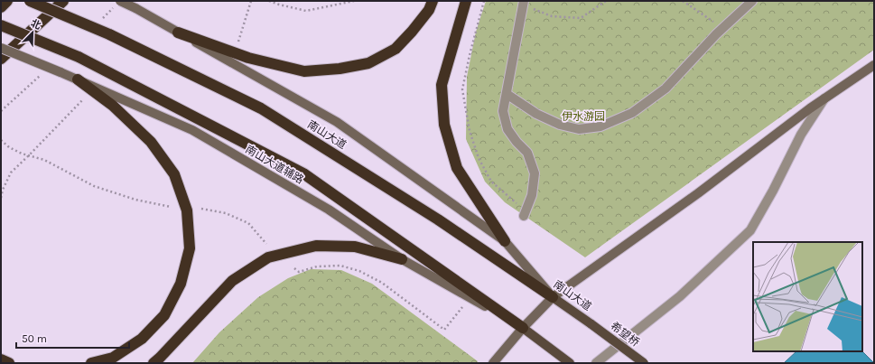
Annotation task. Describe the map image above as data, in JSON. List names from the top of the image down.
{
  "streets": {
    "highway": ["南山大道"],
    "main road": ["南山大道辅路", "希望桥"]
  },
  "crossings": [
    ["南山大道", "希望桥"]
  ],
  "parks": ["伊水游园"],
  "scale_bar": "50 m",
  "north": "top right"
}
